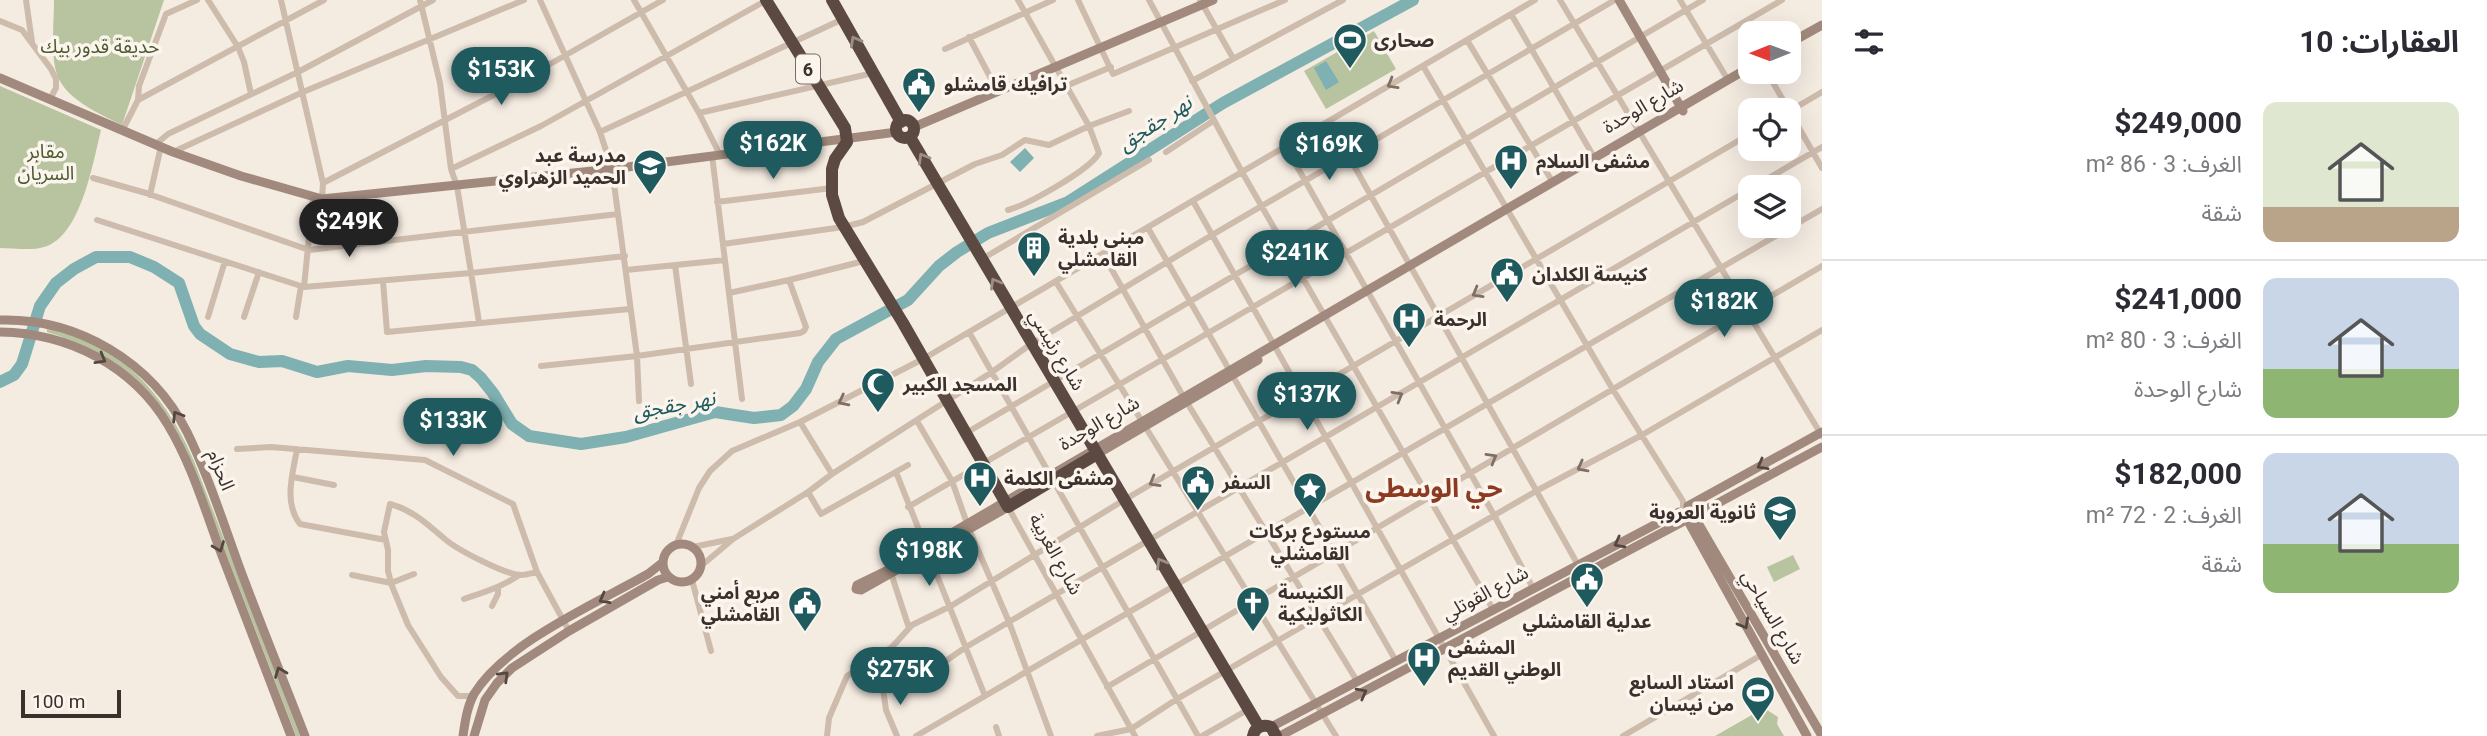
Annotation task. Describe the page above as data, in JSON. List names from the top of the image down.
{
  "streets": {
    "highway": [
      "6",
      "شارع الوحدة",
      "شارع رئيسي",
      "شارع الغربية"
    ],
    "street": ["الحزام", "شارع القوتلي", "شارع السياحي"]
  },
  "crossings": [
    ["شارع الوحدة", "شارع رئيسي"],
    ["شارع الوحدة", "شارع الغربية"],
    ["شارع رئيسي", "شارع القوتلي"],
    ["شارع القوتلي", "شارع السياحي"]
  ],
  "districts": ["حي الوسطى"],
  "water": ["نهر جقجق"],
  "parks": ["حديقة قدور بيك", "مقابر السريان"],
  "places": {
    "sports": ["صحارى", "استاد السابع من نيسان"],
    "public building": [
      "ترافيك قامشلو",
      "كنيسة الكلدان",
      "السفر",
      "عدلية القامشلي",
      "مربع أمني القامشلي"
    ],
    "hospital": [
      "مشفى السلام",
      "الرحمة",
      "مشفى الكلمة",
      "المشفى الوطني القديم"
    ],
    "school or university": ["مدرسة عبد الحميد الزهراوي", "ثانوية العروبة"],
    "building": ["مبنى بلدية القامشلي"],
    "mosque": ["المسجد الكبير"],
    "place": ["مستودع بركات القامشلي"],
    "church": ["الكنيسة الكاثوليكية"]
  },
  "scale_bar": "100 m",
  "north": "left",
  "page": {
    "heading": "العقارات: 10",
    "price": [
      "$153K",
      "$162K",
      "$169K",
      "$249K",
      "$241K",
      "$182K",
      "$137K",
      "$133K",
      "$198K",
      "$275K"
    ],
    "list": [
      {
        "name": "$249,000",
        "note": "الغرف: 3 · 86 m² · شقة"
      },
      {
        "name": "$241,000",
        "note": "الغرف: 3 · 80 m² · شارع الوحدة"
      },
      {
        "name": "$182,000",
        "note": "الغرف: 2 · 72 m² · شقة"
      }
    ],
    "scale": "100 m"
  }
}
